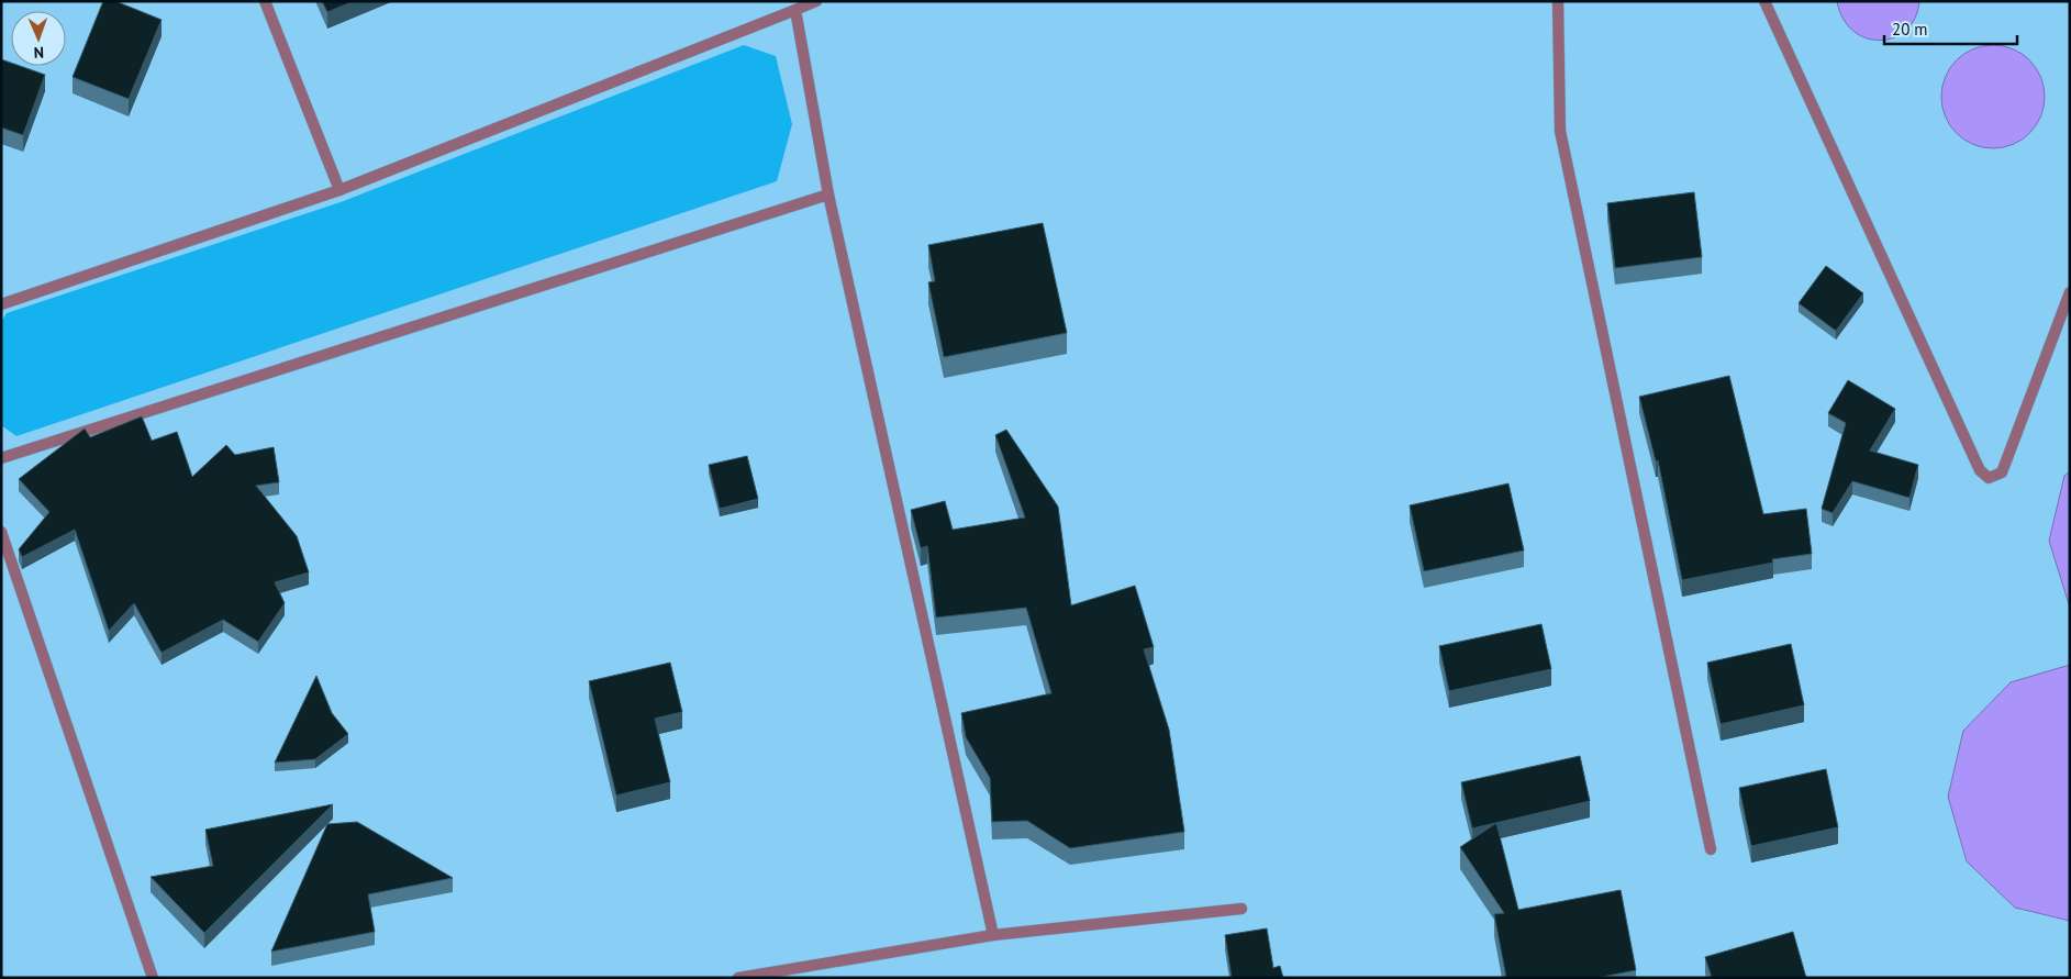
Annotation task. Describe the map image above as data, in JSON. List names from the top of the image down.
{
  "scale_bar": "20 m",
  "north": "bottom"
}
